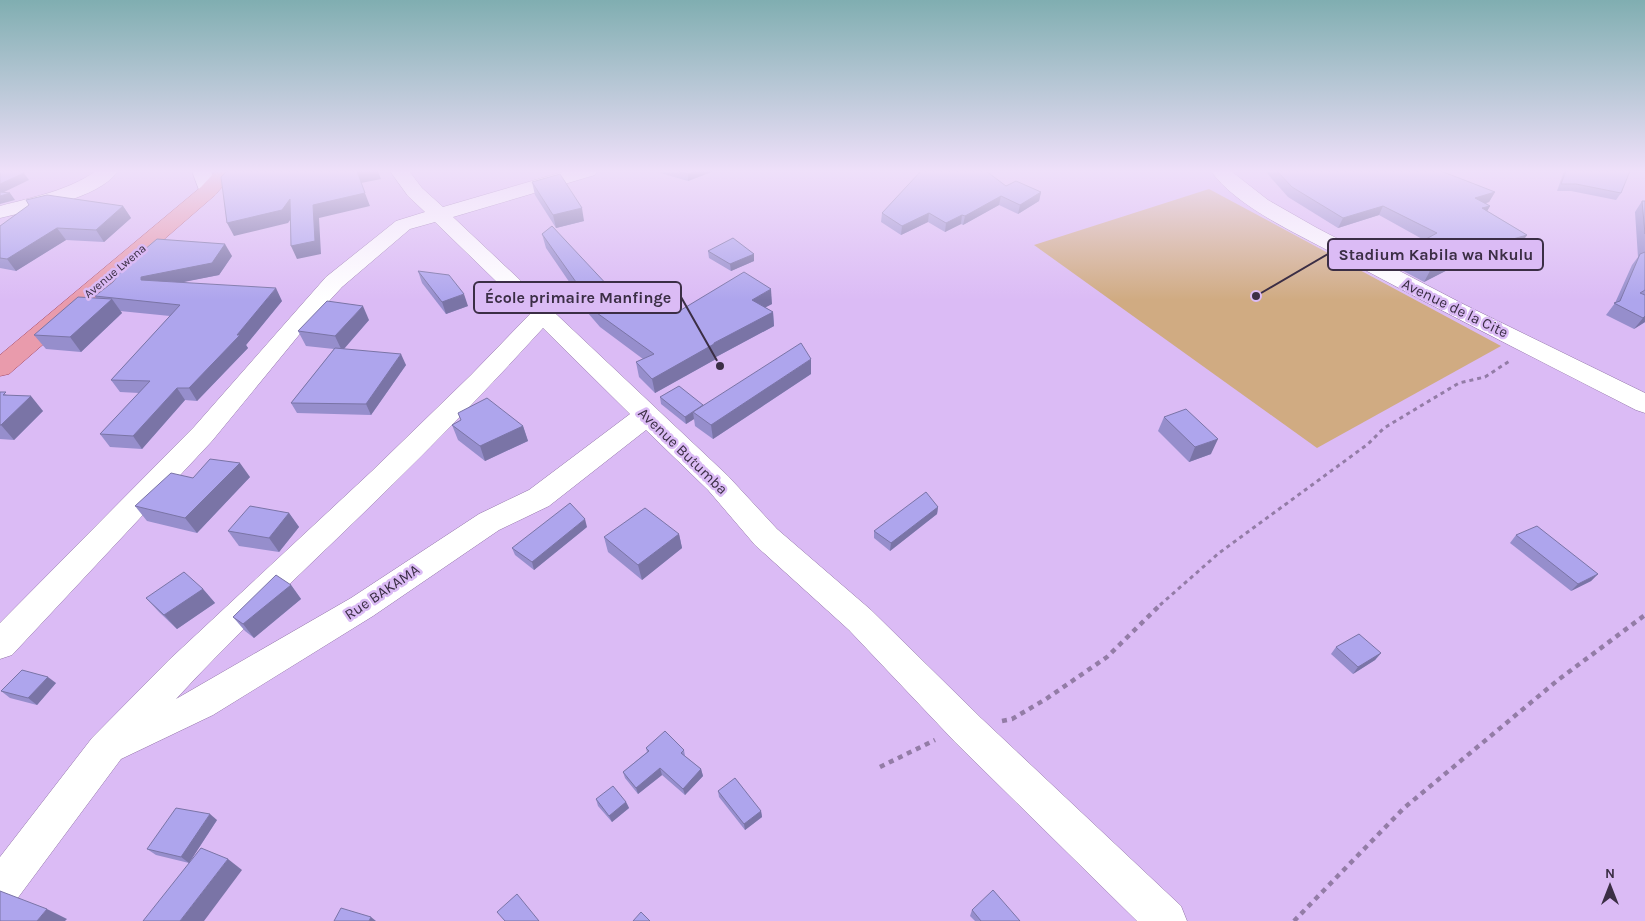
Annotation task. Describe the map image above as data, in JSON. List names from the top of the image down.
{
  "streets": {
    "main road": ["Avenue Lwena"],
    "street": ["Avenue de la Cite", "Avenue Butumba", "Rue BAKAMA"]
  },
  "crossings": [
    ["Avenue Butumba", "Rue BAKAMA"]
  ],
  "places": ["Stadium Kabila wa Nkulu", "École primaire Manfinge"],
  "north": "top"
}
